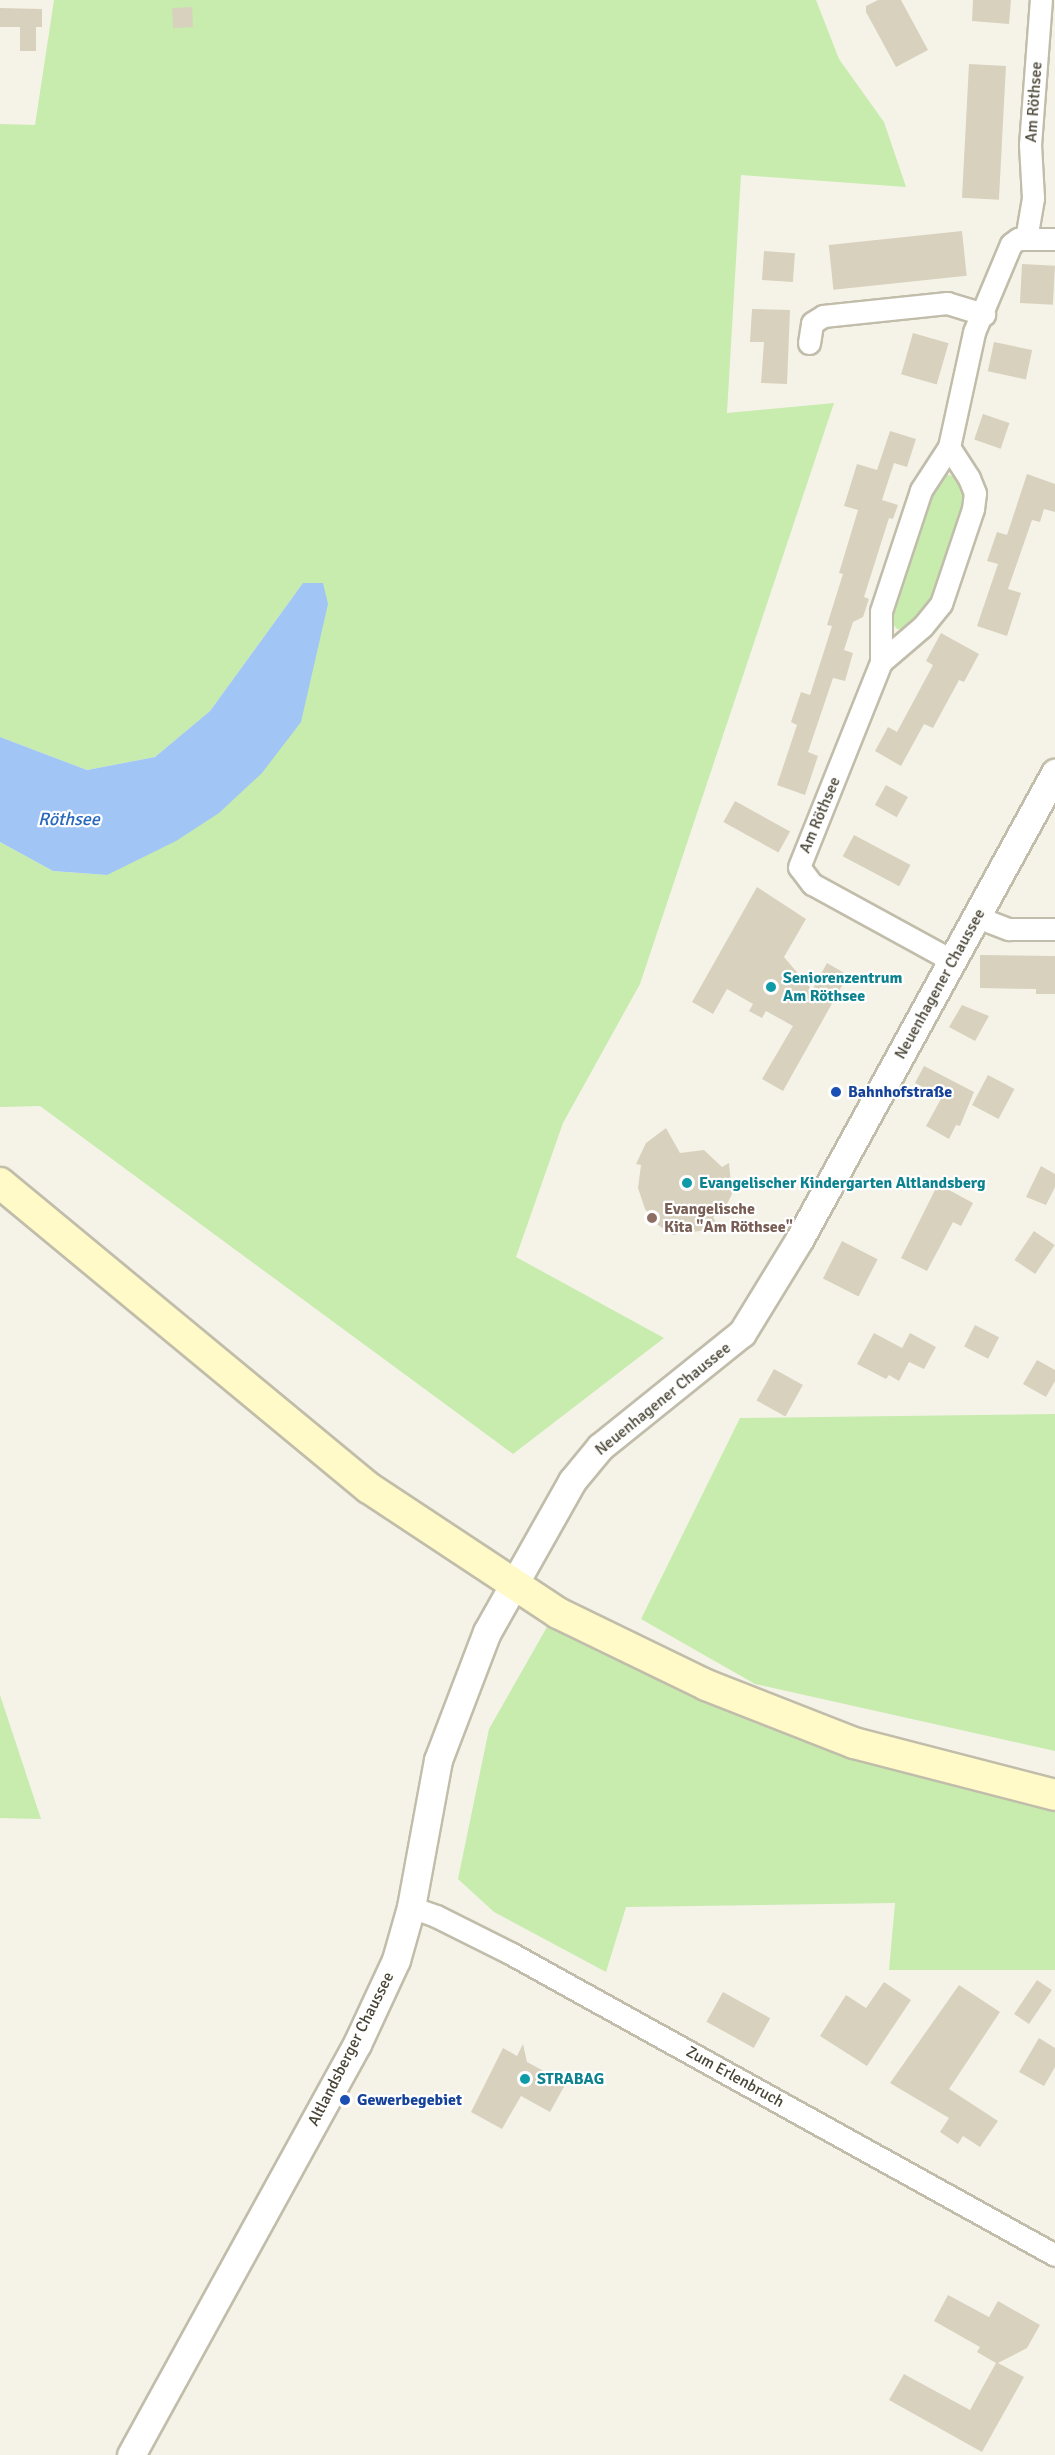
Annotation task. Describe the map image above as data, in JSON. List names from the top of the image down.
{
  "streets": {
    "street": [
      "Am Röthsee",
      "Neuenhagener Chaussee",
      "Altlandsberger Chaussee",
      "Zum Erlenbruch"
    ]
  },
  "crossings": [
    ["Am Röthsee", "Neuenhagener Chaussee"],
    ["Neuenhagener Chaussee", "Altlandsberger Chaussee"],
    ["Altlandsberger Chaussee", "Zum Erlenbruch"]
  ],
  "water": ["Röthsee"],
  "places": [
    "Seniorenzentrum Am Röthsee",
    "Bahnhofstraße",
    "Evangelischer Kindergarten Altlandsberg",
    "Evangelische Kita \"Am Röthsee\"",
    "STRABAG",
    "Gewerbegebiet"
  ]
}
